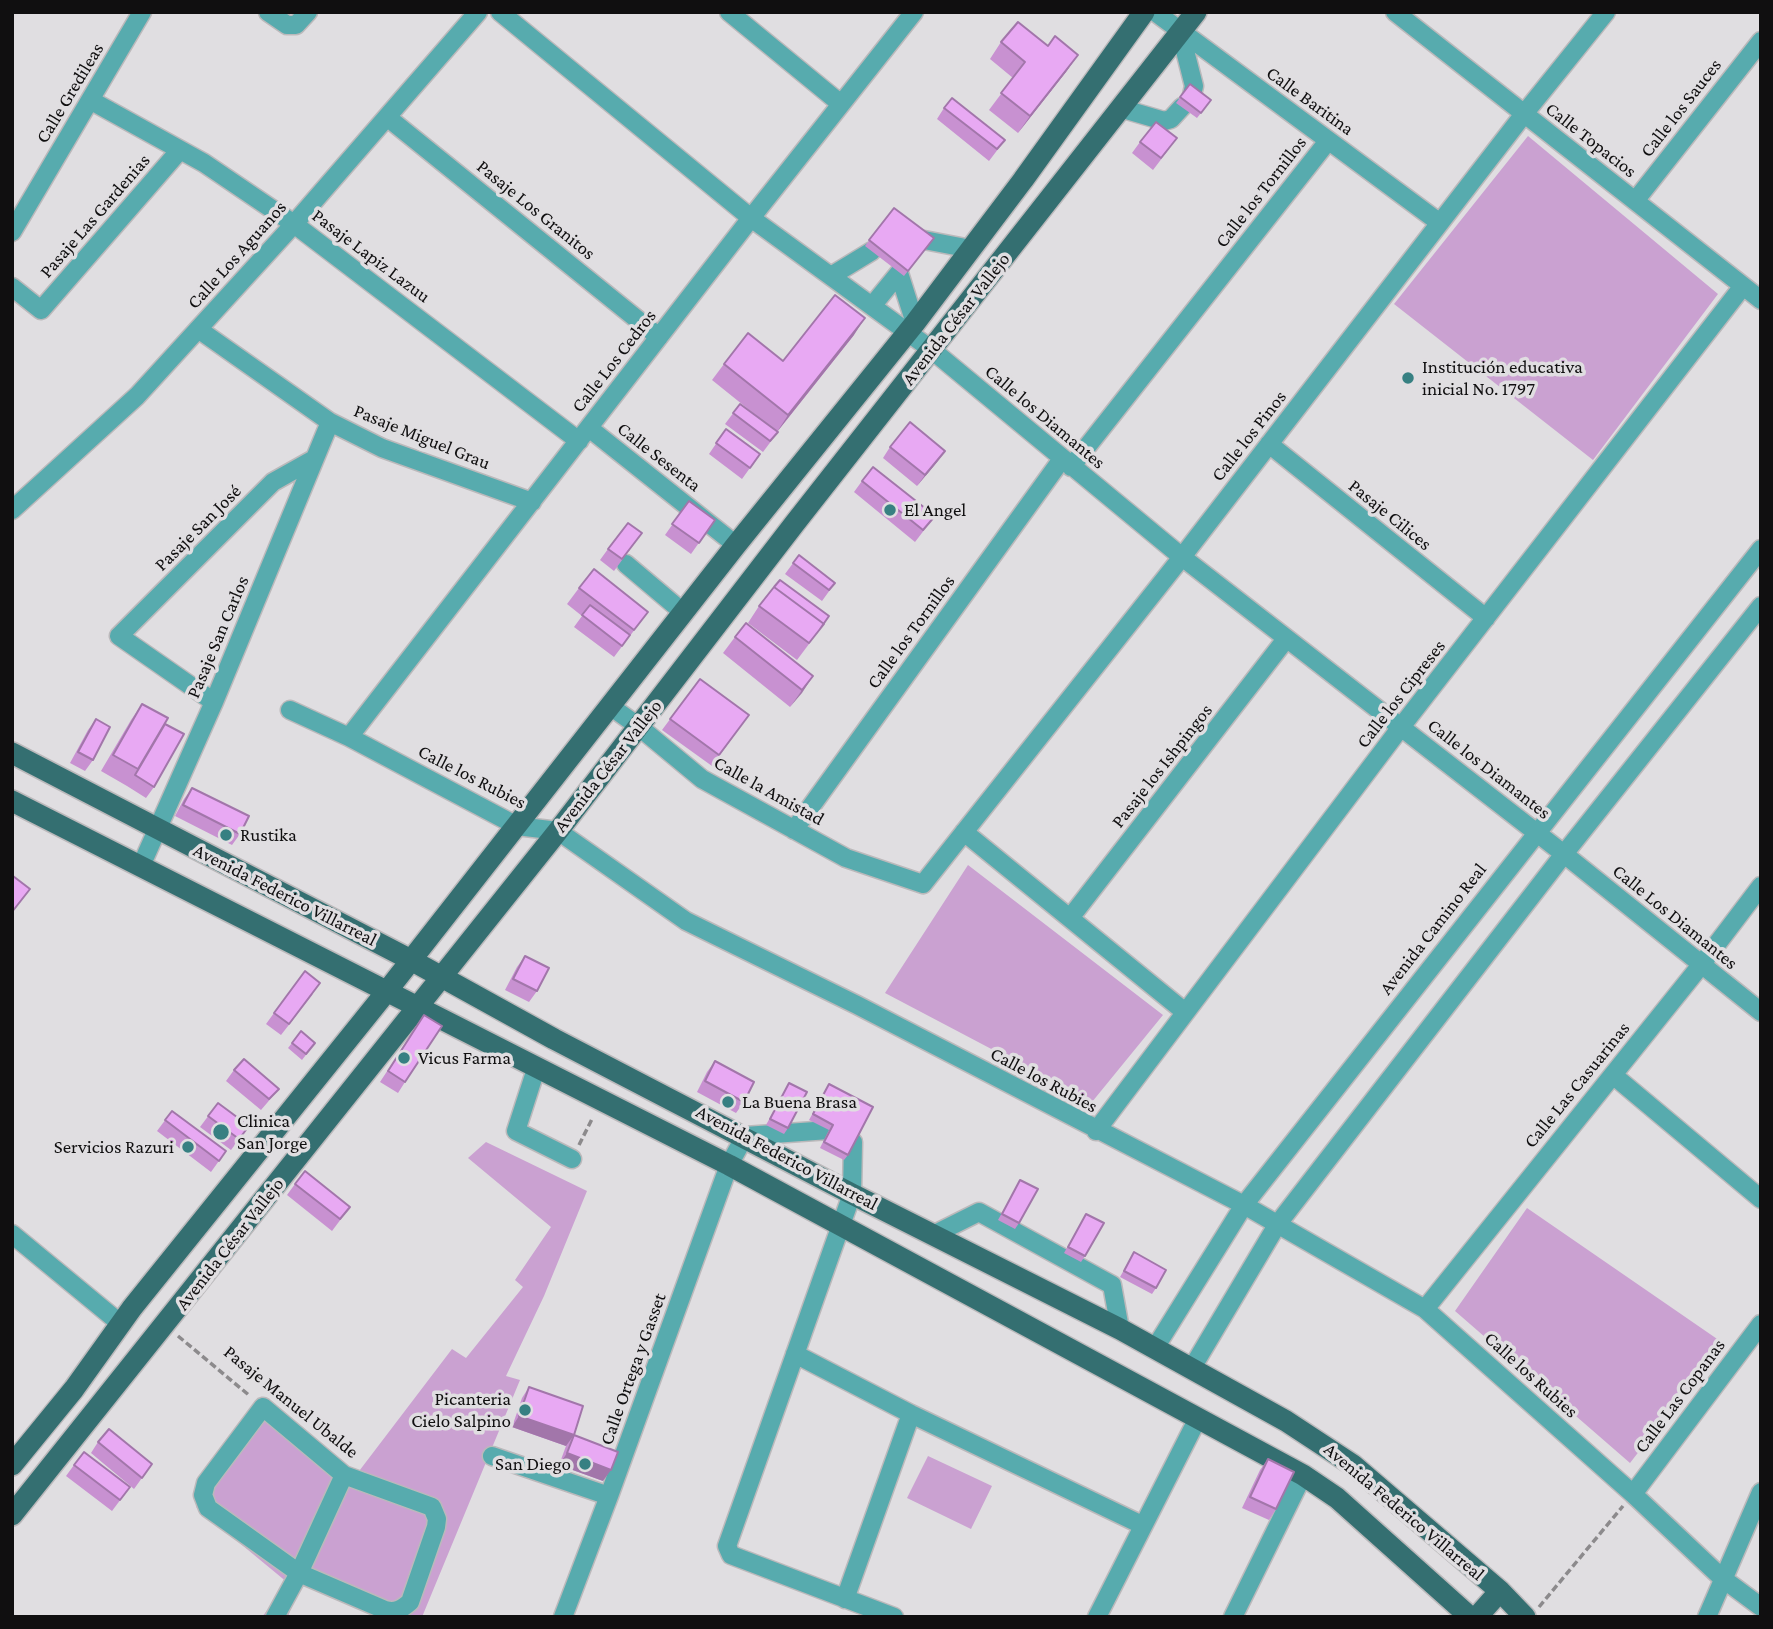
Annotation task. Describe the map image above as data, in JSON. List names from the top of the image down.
{
  "streets": {
    "main road": ["Avenida César Vallejo", "Avenida Federico Villarreal"],
    "street": [
      "Calle Gredileas",
      "Calle Baritina",
      "Calle los Sauces",
      "Calle Topacios",
      "Calle los Tornillos",
      "Pasaje Los Granitos",
      "Pasaje Las Gardenias",
      "Calle Los Aguanos",
      "Pasaje Lapiz Lazuu",
      "Calle Los Cedros",
      "Calle los Diamantes",
      "Calle los Pinos",
      "Pasaje Miguel Grau",
      "Calle Sesenta",
      "Pasaje Cilices",
      "Pasaje San José",
      "Pasaje San Carlos",
      "Calle los Cipreses",
      "Pasaje los Ishpingos",
      "Calle los Rubies",
      "Calle la Amistad",
      "Calle Los Diamantes",
      "Avenida Camino Real",
      "Calle Las Casuarinas",
      "Calle Ortega y Gasset",
      "Calle Las Copanas",
      "Pasaje Manuel Ubalde"
    ]
  },
  "crossings": [
    ["Calle Gredileas", "Pasaje Lapiz Lazuu"],
    ["Calle Baritina", "Calle los Tornillos"],
    ["Calle Baritina", "Avenida César Vallejo"],
    ["Calle Baritina", "Calle los Pinos"],
    ["Calle los Sauces", "Calle Topacios"],
    ["Calle Topacios", "Calle los Pinos"],
    ["Calle Topacios", "Calle los Cipreses"],
    ["Calle los Tornillos", "Calle los Diamantes"],
    ["Calle los Tornillos", "Calle la Amistad"],
    ["Pasaje Los Granitos", "Calle Los Aguanos"],
    ["Pasaje Los Granitos", "Calle Los Cedros"],
    ["Pasaje Las Gardenias", "Pasaje Lapiz Lazuu"],
    ["Calle Los Aguanos", "Pasaje Lapiz Lazuu"],
    ["Calle Los Aguanos", "Pasaje Miguel Grau"],
    ["Pasaje Lapiz Lazuu", "Calle Los Cedros"],
    ["Pasaje Lapiz Lazuu", "Calle Sesenta"],
    ["Avenida César Vallejo", "Calle los Diamantes"],
    ["Avenida César Vallejo", "Calle Sesenta"],
    ["Avenida César Vallejo", "Calle los Rubies"],
    ["Avenida César Vallejo", "Calle la Amistad"],
    ["Avenida César Vallejo", "Avenida Federico Villarreal"],
    ["Avenida César Vallejo", "Pasaje Manuel Ubalde"],
    ["Calle Los Cedros", "Calle los Diamantes"],
    ["Calle Los Cedros", "Pasaje Miguel Grau"],
    ["Calle Los Cedros", "Calle Sesenta"],
    ["Calle Los Cedros", "Calle los Rubies"],
    ["Calle los Diamantes", "Calle los Pinos"],
    ["Calle los Diamantes", "Calle los Cipreses"],
    ["Calle los Diamantes", "Pasaje los Ishpingos"],
    ["Calle los Diamantes", "Calle Los Diamantes"],
    ["Calle los Diamantes", "Avenida Camino Real"],
    ["Calle los Pinos", "Pasaje Cilices"],
    ["Calle los Pinos", "Calle la Amistad"],
    ["Pasaje Miguel Grau", "Pasaje San Carlos"],
    ["Pasaje Cilices", "Calle los Cipreses"],
    ["Pasaje San José", "Pasaje San Carlos"],
    ["Pasaje San Carlos", "Avenida Federico Villarreal"],
    ["Calle los Cipreses", "Calle los Rubies"],
    ["Calle los Rubies", "Avenida Camino Real"],
    ["Calle los Rubies", "Calle Las Casuarinas"],
    ["Calle los Rubies", "Calle Las Copanas"],
    ["Avenida Federico Villarreal", "Avenida Camino Real"],
    ["Avenida Federico Villarreal", "Calle Ortega y Gasset"],
    ["Calle Los Diamantes", "Calle Las Casuarinas"]
  ],
  "places": [
    "Institución educativa inicial No. 1797",
    "El Angel",
    "Rustika",
    "Vicus Farma",
    "La Buena Brasa",
    "Clinica San Jorge",
    "Servicios Razuri",
    "Picanteria Cielo Salpino",
    "San Diego"
  ]
}
